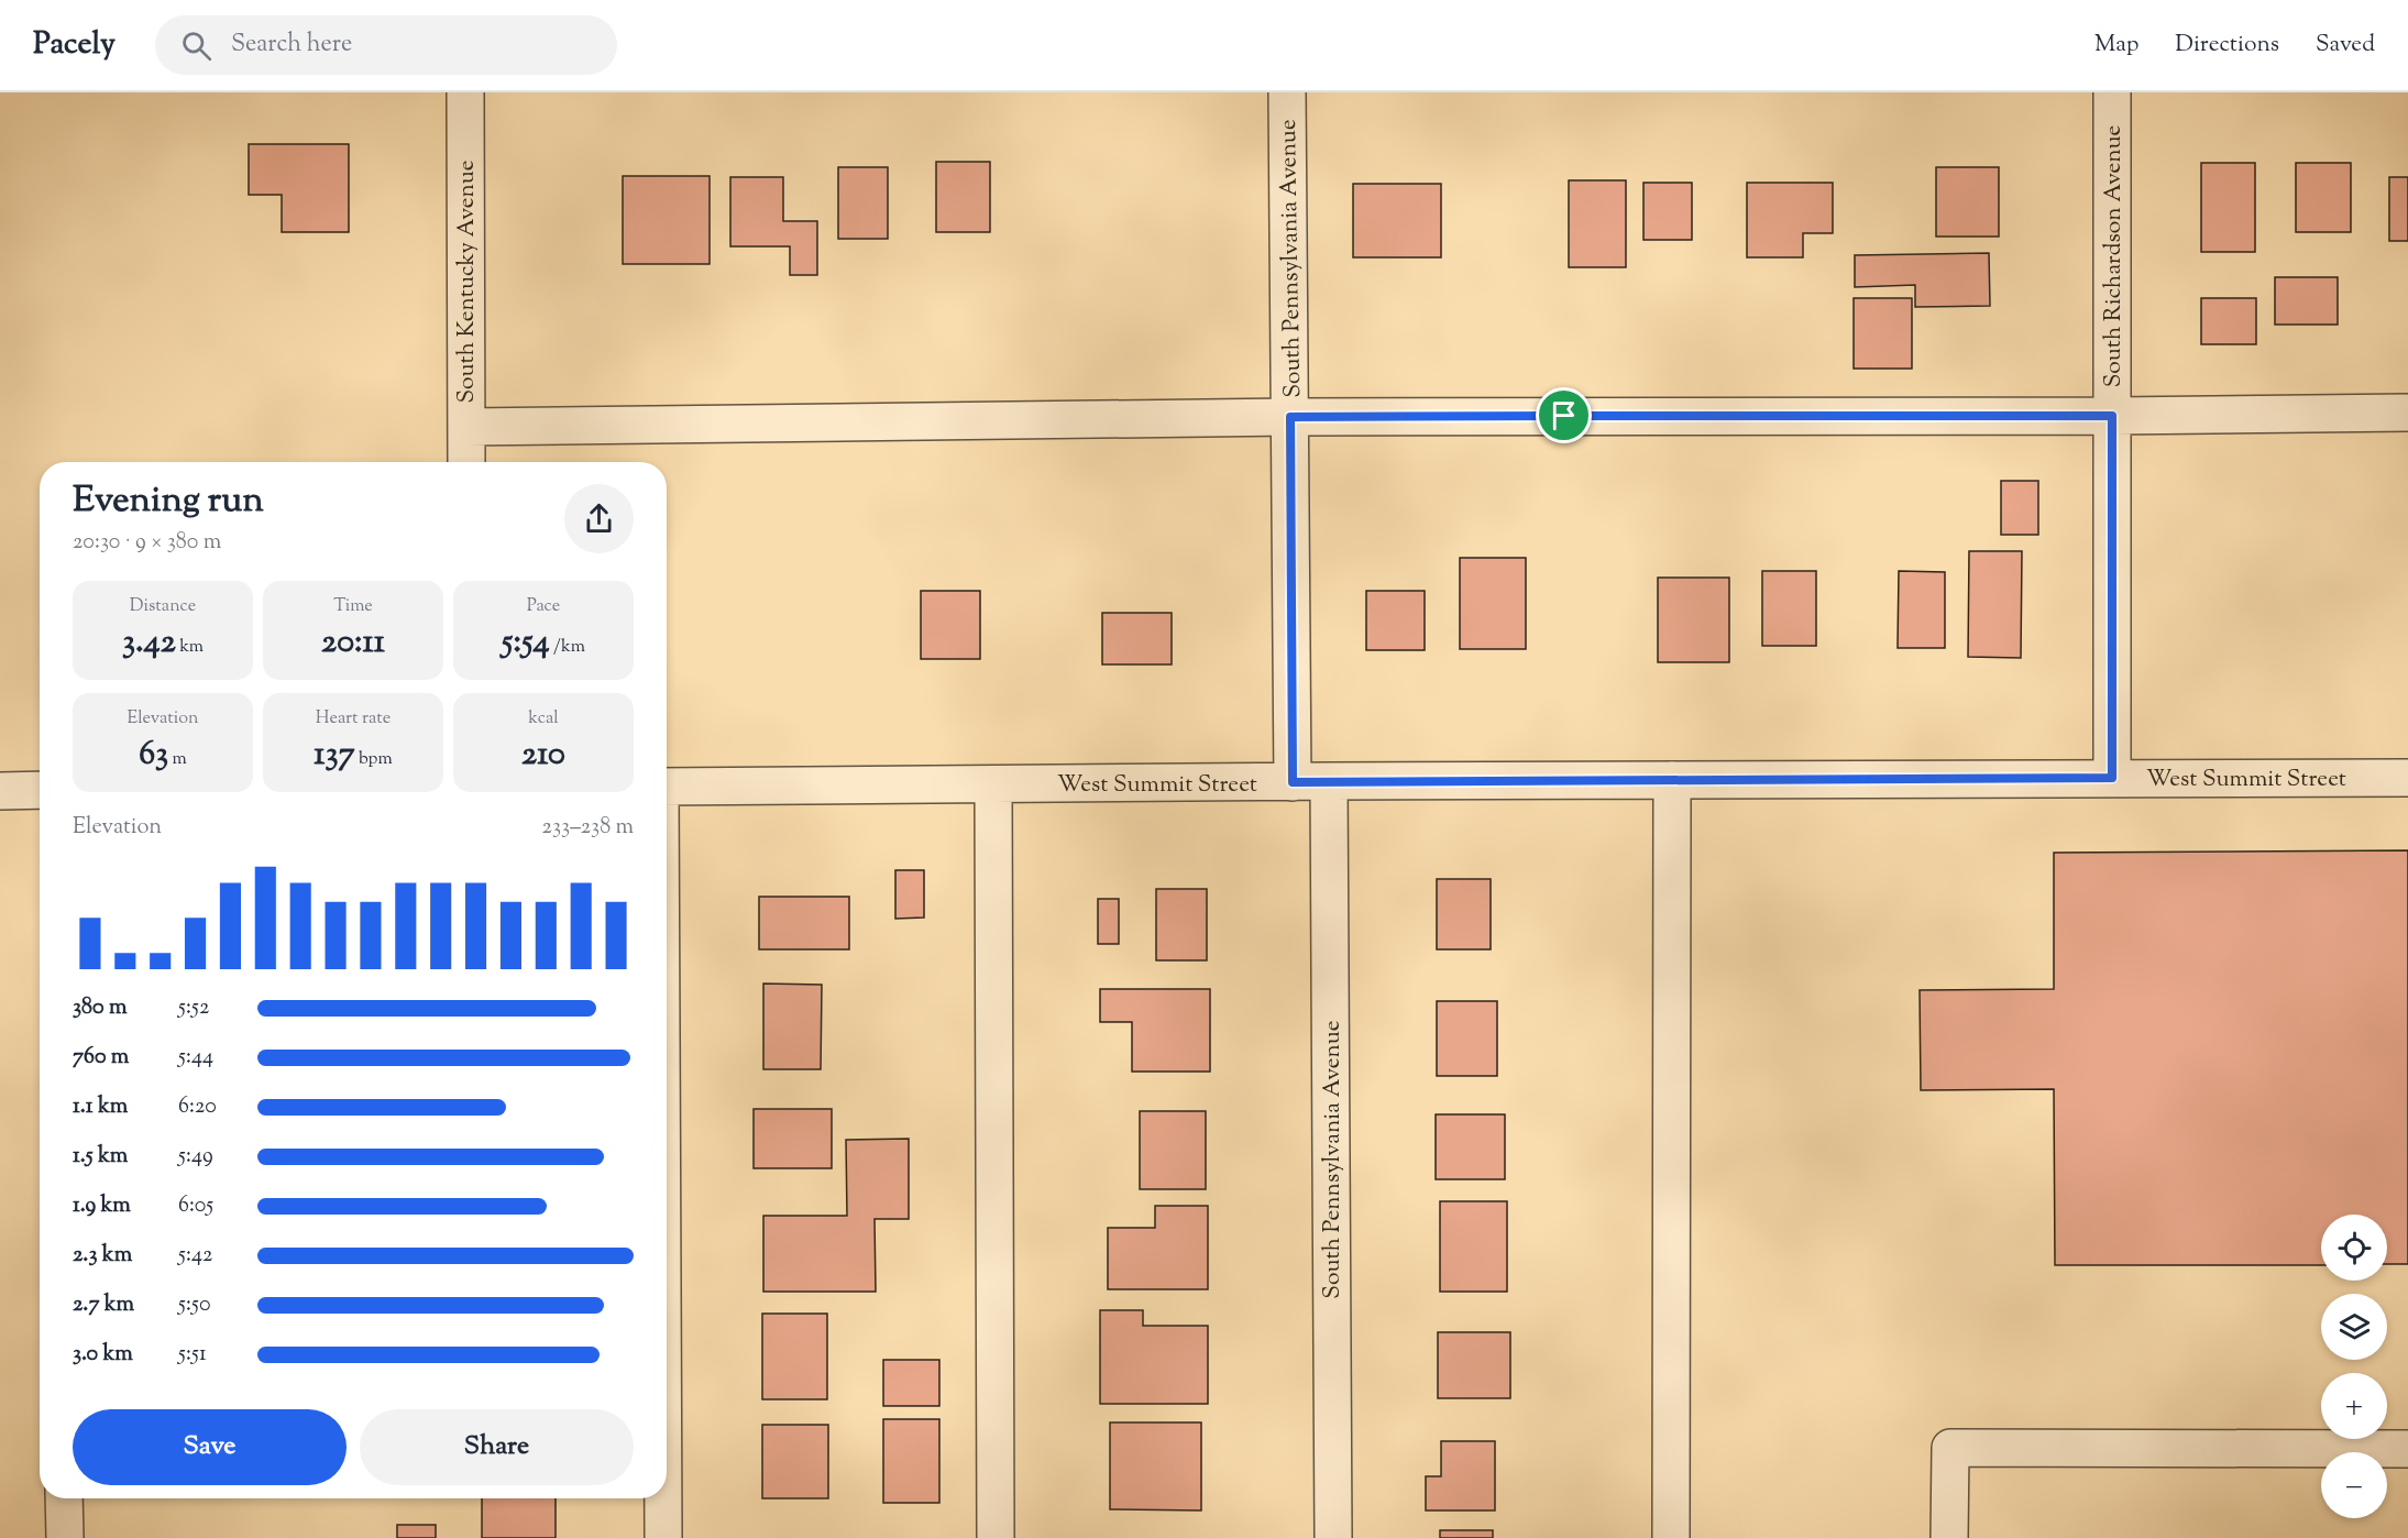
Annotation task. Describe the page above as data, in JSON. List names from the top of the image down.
{
  "streets": {
    "street": [
      "South Richardson Avenue",
      "South Pennsylvania Avenue",
      "South Kentucky Avenue",
      "West Summit Street"
    ]
  },
  "crossings": [
    ["South Richardson Avenue", "West Summit Street"],
    ["South Pennsylvania Avenue", "West Summit Street"]
  ],
  "page": {
    "header": "Pacely",
    "search": "Search here",
    "nav": ["Map", "Directions", "Saved"],
    "heading": ["Evening run", "20:30 · 9 × 380 m"],
    "stats": [
      ["Distance", "3.42 km"],
      ["Time", "20:11"],
      ["Pace", "5:54 /km"],
      ["Elevation", "63 m"],
      ["Heart rate", "137 bpm"],
      ["kcal", "210"]
    ],
    "chart": ["Elevation", "233–238 m"],
    "list": [
      {
        "name": "380 m",
        "note": "5:52"
      },
      {
        "name": "760 m",
        "note": "5:44"
      },
      {
        "name": "1.1 km",
        "note": "6:20"
      },
      {
        "name": "1.5 km",
        "note": "5:49"
      },
      {
        "name": "1.9 km",
        "note": "6:05"
      },
      {
        "name": "2.3 km",
        "note": "5:42"
      },
      {
        "name": "2.7 km",
        "note": "5:50"
      },
      {
        "name": "3.0 km",
        "note": "5:51"
      }
    ],
    "map_buttons": ["+", "−"],
    "buttons": ["Save", "Share"]
  }
}
